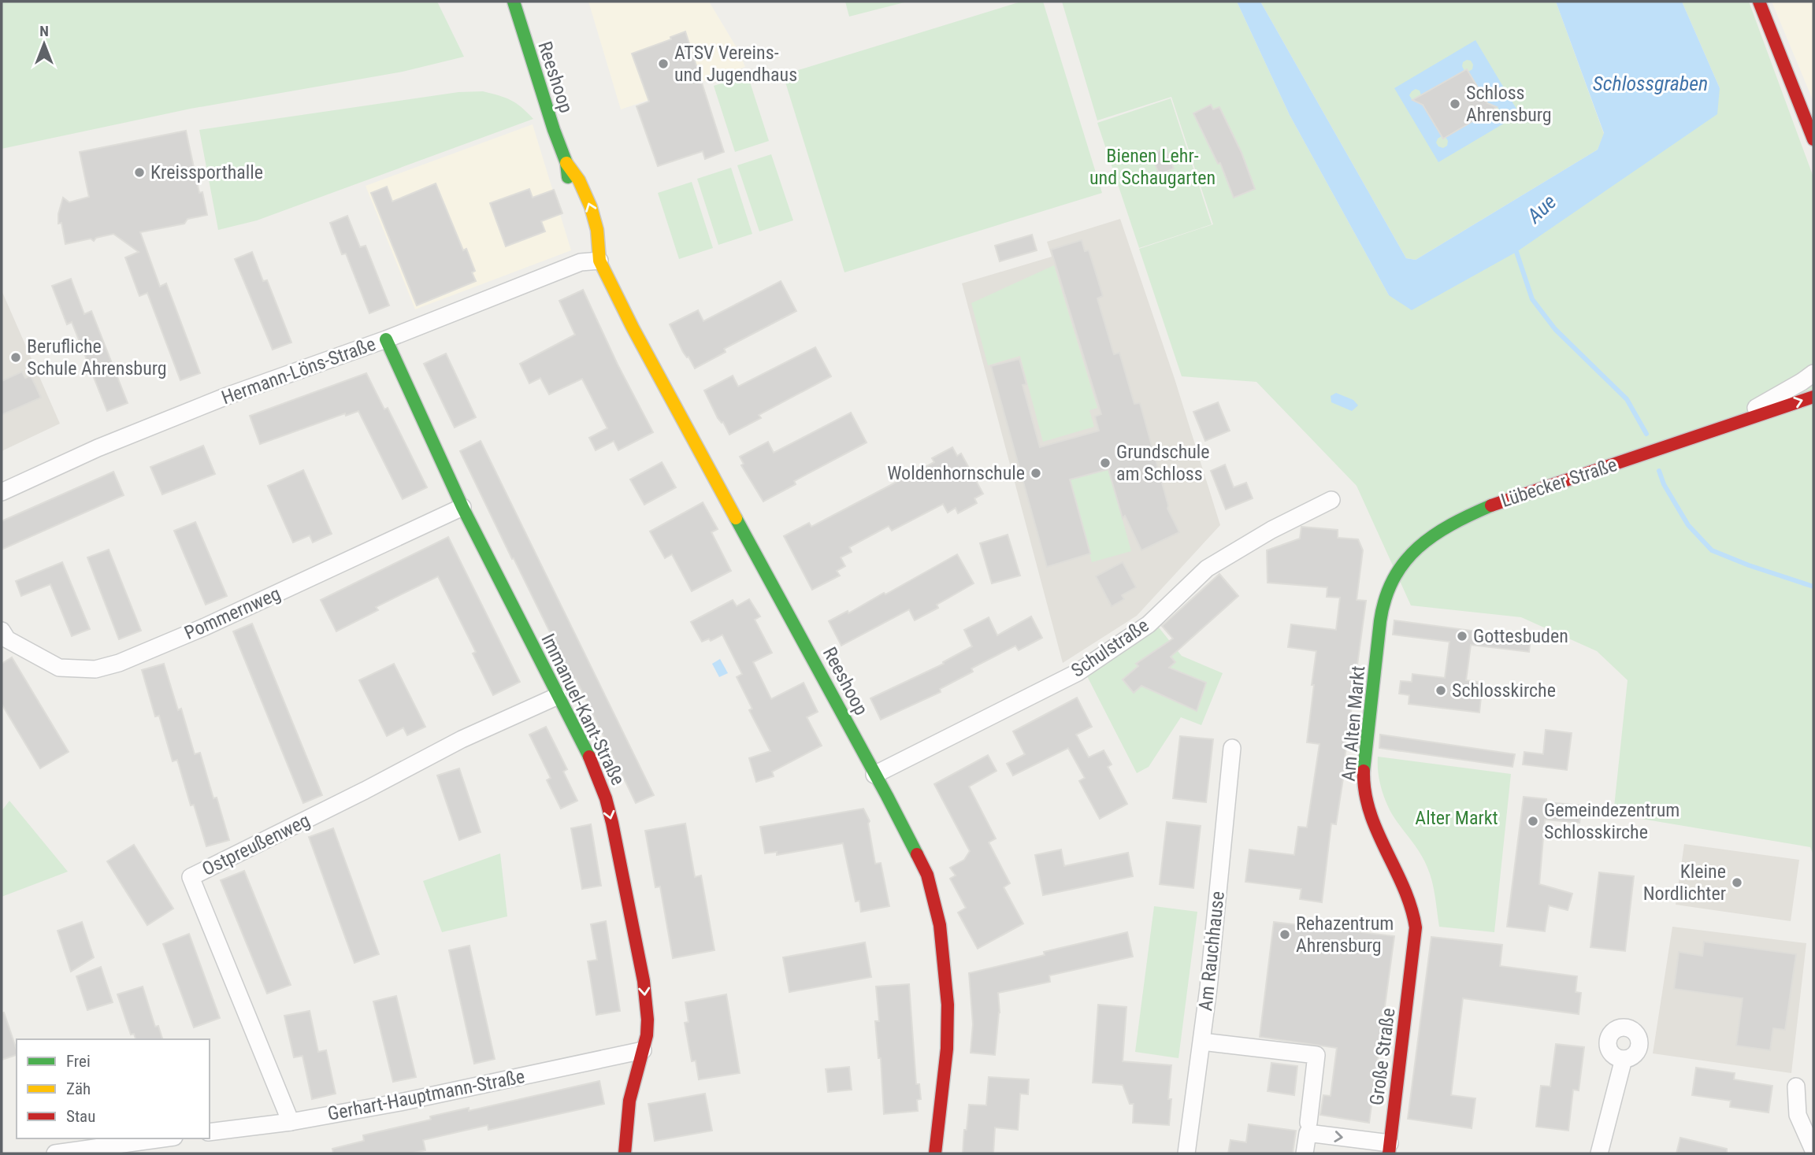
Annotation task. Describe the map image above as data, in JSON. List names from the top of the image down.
{
  "streets": {
    "street": [
      "Reeshoop",
      "Hermann-Löns-Straße",
      "Lübecker Straße",
      "Pommernweg",
      "Schulstraße",
      "Immanuel-Kant-Straße",
      "Am Alten Markt",
      "Ostpreußenweg",
      "Am Rauchhause",
      "Große Straße",
      "Gerhart-Hauptmann-Straße"
    ]
  },
  "crossings": [
    ["Reeshoop", "Hermann-Löns-Straße"],
    ["Reeshoop", "Schulstraße"],
    ["Hermann-Löns-Straße", "Immanuel-Kant-Straße"],
    ["Lübecker Straße", "Am Alten Markt"],
    ["Pommernweg", "Immanuel-Kant-Straße"],
    ["Immanuel-Kant-Straße", "Ostpreußenweg"],
    ["Immanuel-Kant-Straße", "Gerhart-Hauptmann-Straße"],
    ["Am Alten Markt", "Große Straße"],
    ["Ostpreußenweg", "Gerhart-Hauptmann-Straße"]
  ],
  "one_way": ["Immanuel-Kant-Straße"],
  "water": ["Schlossgraben", "Aue"],
  "parks": ["Bienen Lehr- und Schaugarten", "Alter Markt"],
  "places": [
    "ATSV Vereins- und Jugendhaus",
    "Schloss Ahrensburg",
    "Kreissporthalle",
    "Berufliche Schule Ahrensburg",
    "Grundschule am Schloss",
    "Woldenhornschule",
    "Gottesbuden",
    "Schlosskirche",
    "Gemeindezentrum Schlosskirche",
    "Kleine Nordlichter",
    "Rehazentrum Ahrensburg"
  ],
  "legend": ["Frei", "Zäh", "Stau"],
  "north": "top"
}
